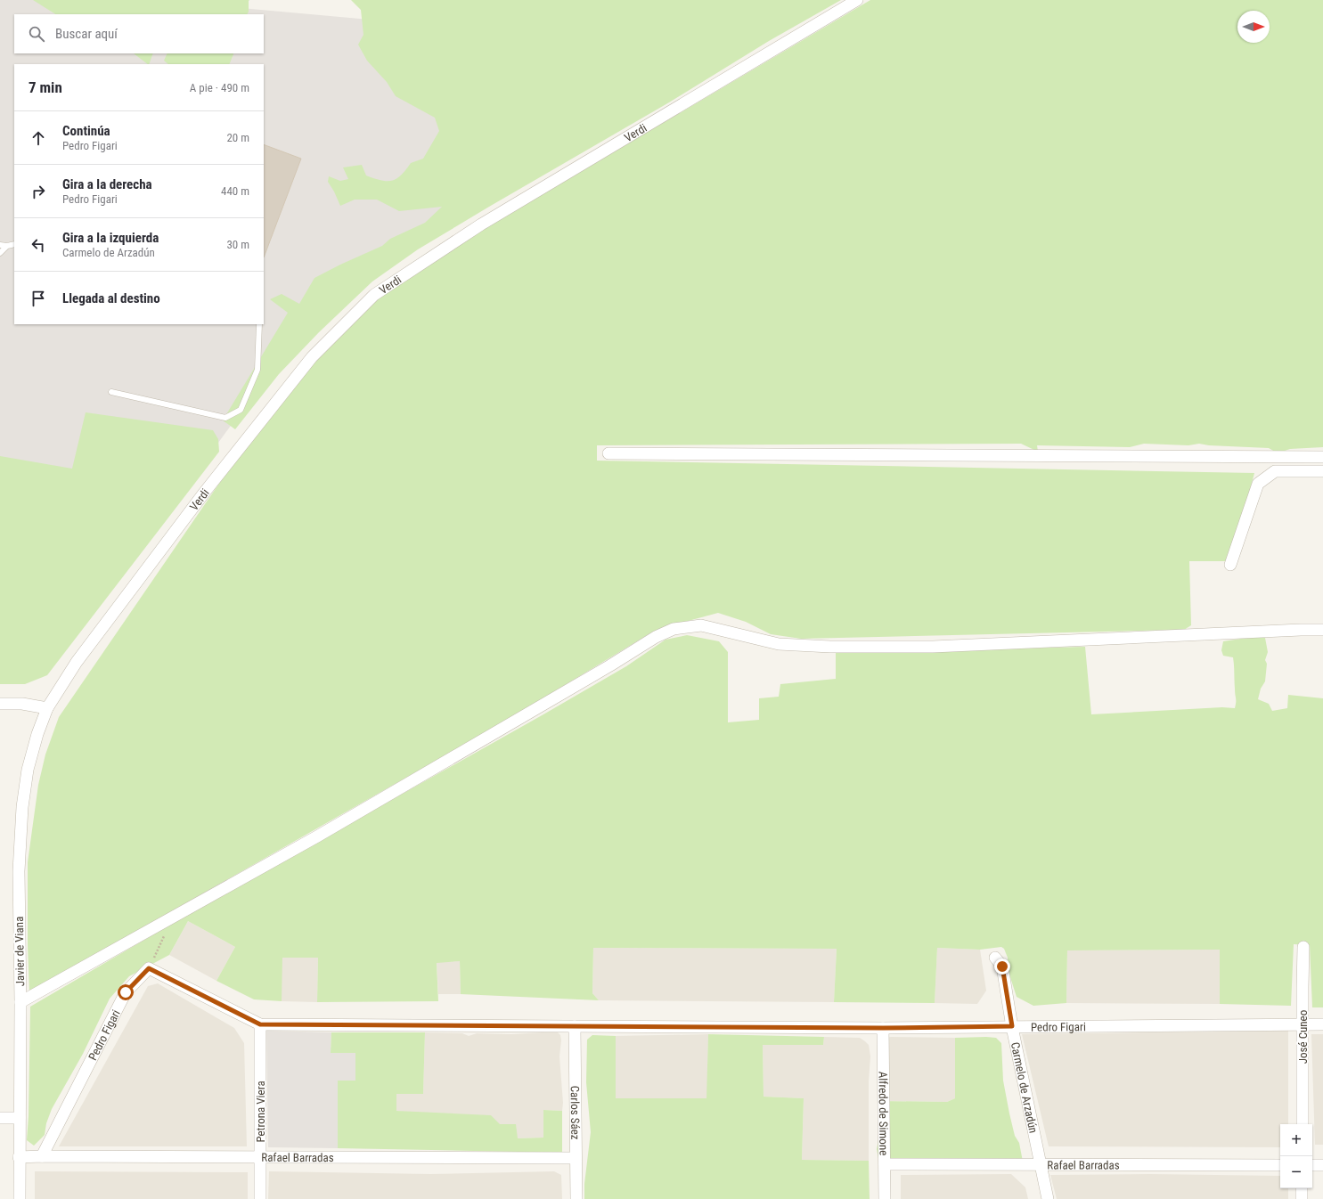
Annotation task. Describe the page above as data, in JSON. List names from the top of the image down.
{
  "streets": {
    "street": [
      "Verdi",
      "Javier de Viana",
      "Pedro Figari",
      "José Cuneo",
      "Carmelo de Arzadún",
      "Petrona Viera",
      "Carlos Sáez",
      "Alfredo de Simone",
      "Rafael Barradas"
    ]
  },
  "crossings": [
    ["Verdi", "Javier de Viana"],
    ["Javier de Viana", "Rafael Barradas"],
    ["Pedro Figari", "José Cuneo"],
    ["Pedro Figari", "Carmelo de Arzadún"],
    ["Pedro Figari", "Petrona Viera"],
    ["Pedro Figari", "Carlos Sáez"],
    ["Pedro Figari", "Alfredo de Simone"],
    ["Pedro Figari", "Rafael Barradas"],
    ["Carmelo de Arzadún", "Rafael Barradas"],
    ["Petrona Viera", "Rafael Barradas"],
    ["Carlos Sáez", "Rafael Barradas"],
    ["Alfredo de Simone", "Rafael Barradas"]
  ],
  "north": "right",
  "page": {
    "search": "Buscar aquí",
    "heading": ["7 min", "A pie · 490 m"],
    "list": [
      ["Continúa", "Pedro Figari", "20 m"],
      ["Gira a la derecha", "Pedro Figari", "440 m"],
      ["Gira a la izquierda", "Carmelo de Arzadún", "30 m"],
      "Llegada al destino"
    ],
    "map_buttons": ["+", "−"]
  }
}
